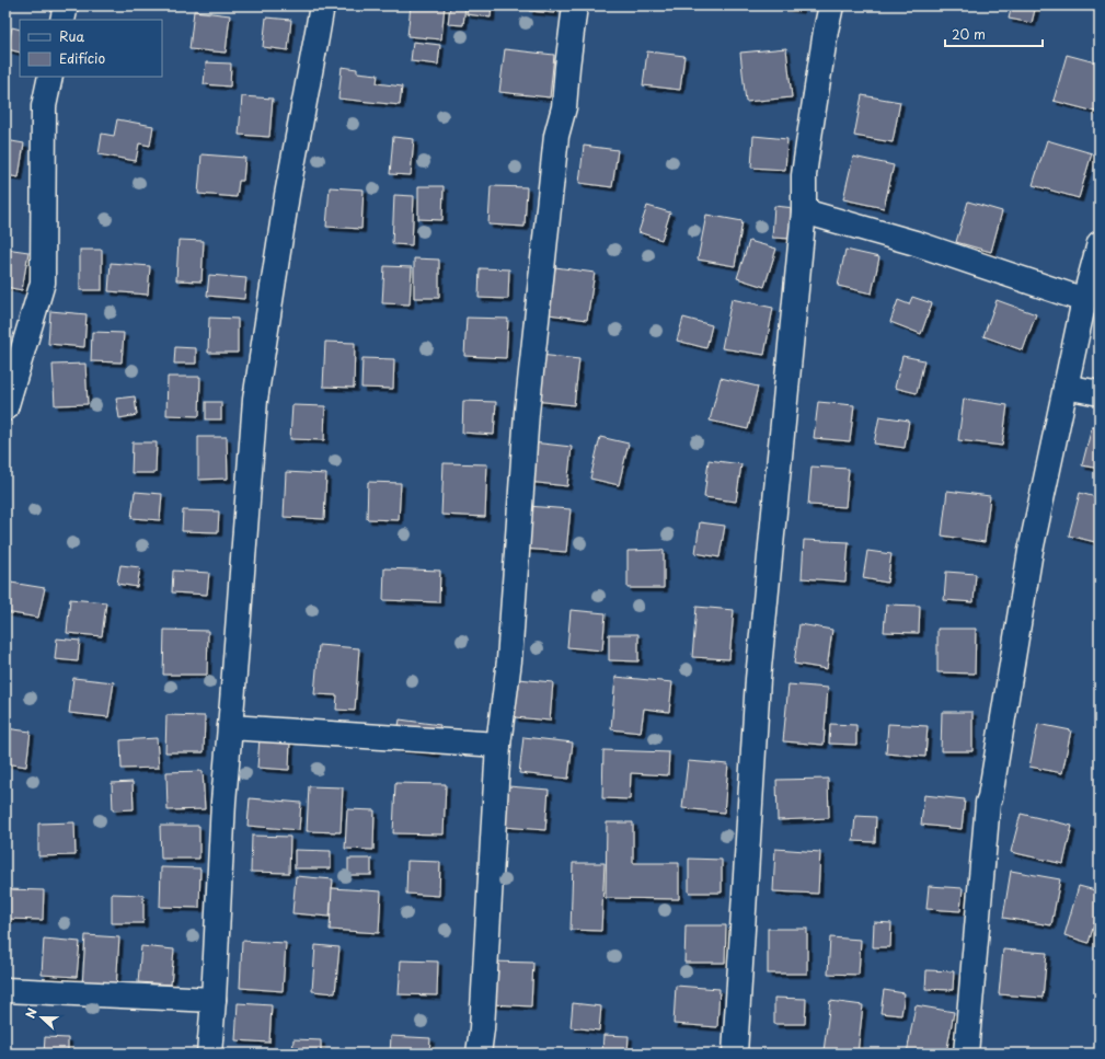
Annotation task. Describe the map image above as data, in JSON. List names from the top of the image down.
{
  "legend": ["Rua", "Edifício"],
  "scale_bar": "20 m",
  "north": "left"
}
